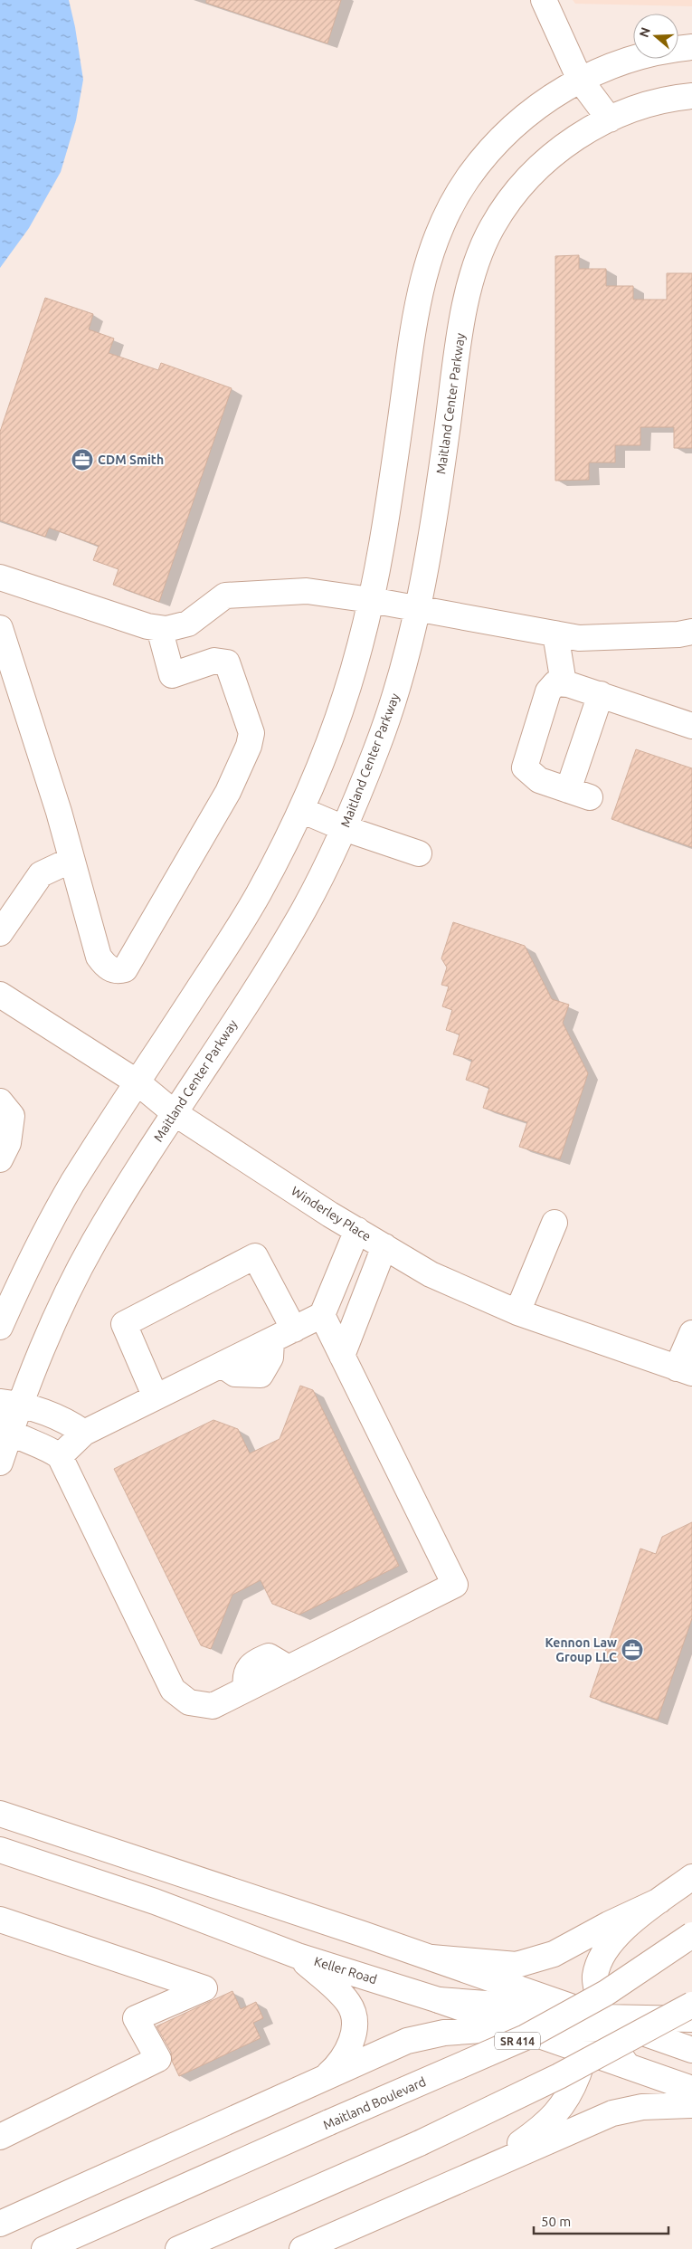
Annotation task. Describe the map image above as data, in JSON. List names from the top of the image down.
{
  "streets": {
    "main road": [
      "Maitland Center Parkway",
      "Winderley Place",
      "Keller Road",
      "SR 414",
      "Maitland Boulevard"
    ]
  },
  "crossings": [
    ["Maitland Center Parkway", "Winderley Place"]
  ],
  "places": {
    "office": ["CDM Smith", "Kennon Law Group LLC"]
  },
  "scale_bar": "50 m",
  "north": "left"
}
